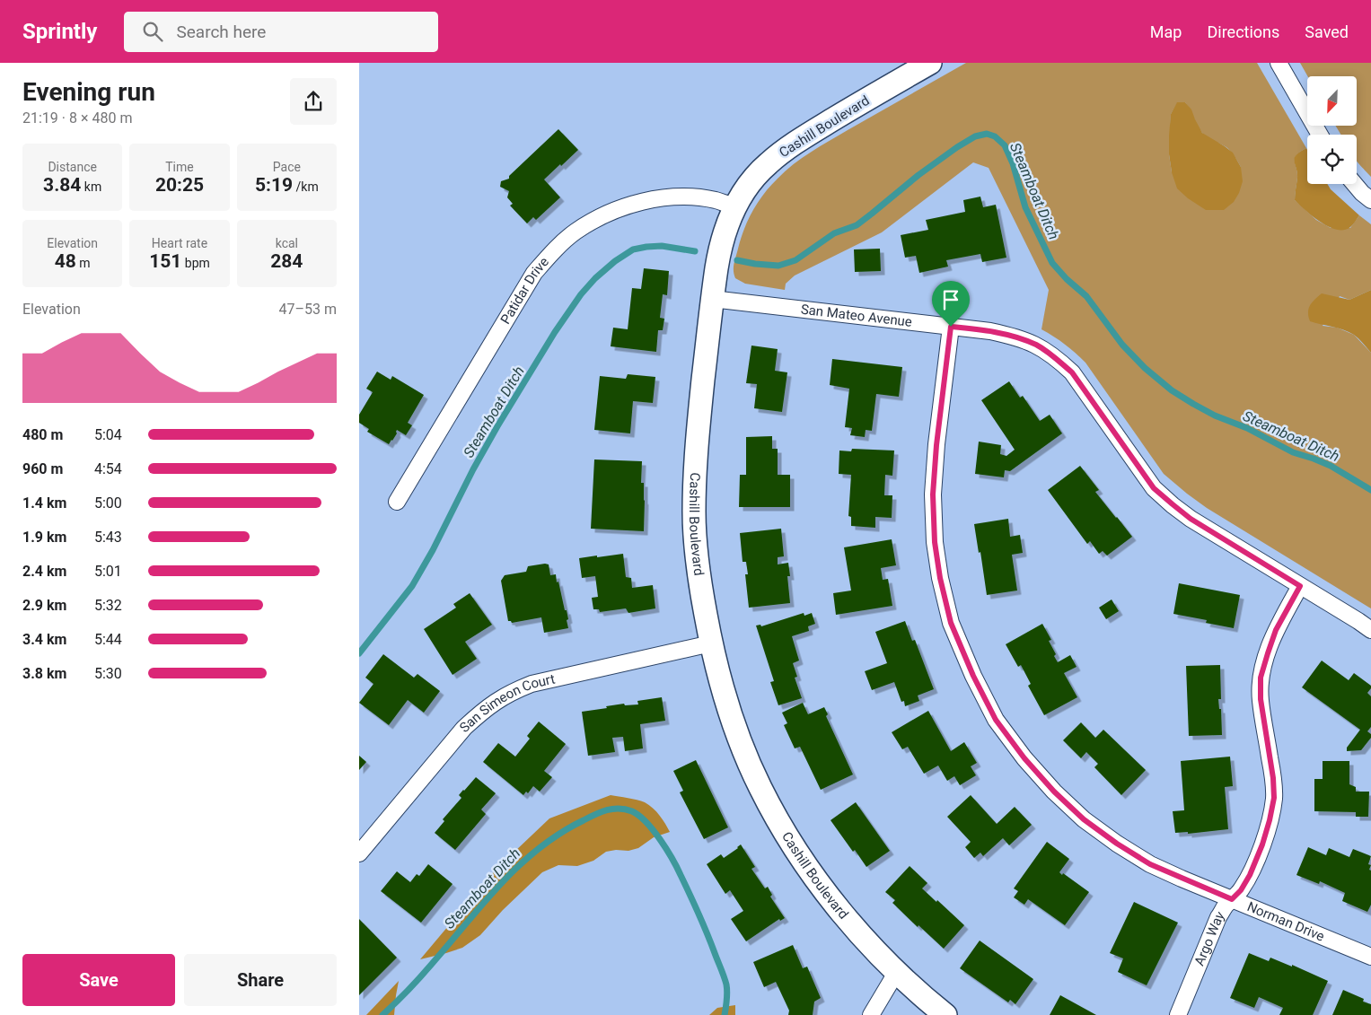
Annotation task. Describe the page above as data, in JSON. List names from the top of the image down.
{
  "streets": {
    "street": [
      "Cashill Boulevard",
      "Patidar Drive",
      "San Mateo Avenue",
      "San Simeon Court",
      "Norman Drive",
      "Argo Way"
    ]
  },
  "crossings": [
    ["Cashill Boulevard", "Patidar Drive"],
    ["Cashill Boulevard", "San Mateo Avenue"],
    ["Cashill Boulevard", "San Simeon Court"],
    ["San Mateo Avenue", "Norman Drive"],
    ["San Mateo Avenue", "Argo Way"],
    ["Norman Drive", "Argo Way"]
  ],
  "water": ["Steamboat Ditch"],
  "north": "bottom left",
  "page": {
    "header": "Sprintly",
    "search": "Search here",
    "nav": ["Map", "Directions", "Saved"],
    "heading": ["Evening run", "21:19 · 8 × 480 m"],
    "stats": [
      ["Distance", "3.84 km"],
      ["Time", "20:25"],
      ["Pace", "5:19 /km"],
      ["Elevation", "48 m"],
      ["Heart rate", "151 bpm"],
      ["kcal", "284"]
    ],
    "chart": ["Elevation", "47–53 m"],
    "list": [
      {
        "name": "480 m",
        "note": "5:04"
      },
      {
        "name": "960 m",
        "note": "4:54"
      },
      {
        "name": "1.4 km",
        "note": "5:00"
      },
      {
        "name": "1.9 km",
        "note": "5:43"
      },
      {
        "name": "2.4 km",
        "note": "5:01"
      },
      {
        "name": "2.9 km",
        "note": "5:32"
      },
      {
        "name": "3.4 km",
        "note": "5:44"
      },
      {
        "name": "3.8 km",
        "note": "5:30"
      }
    ],
    "buttons": ["Save", "Share"]
  }
}
